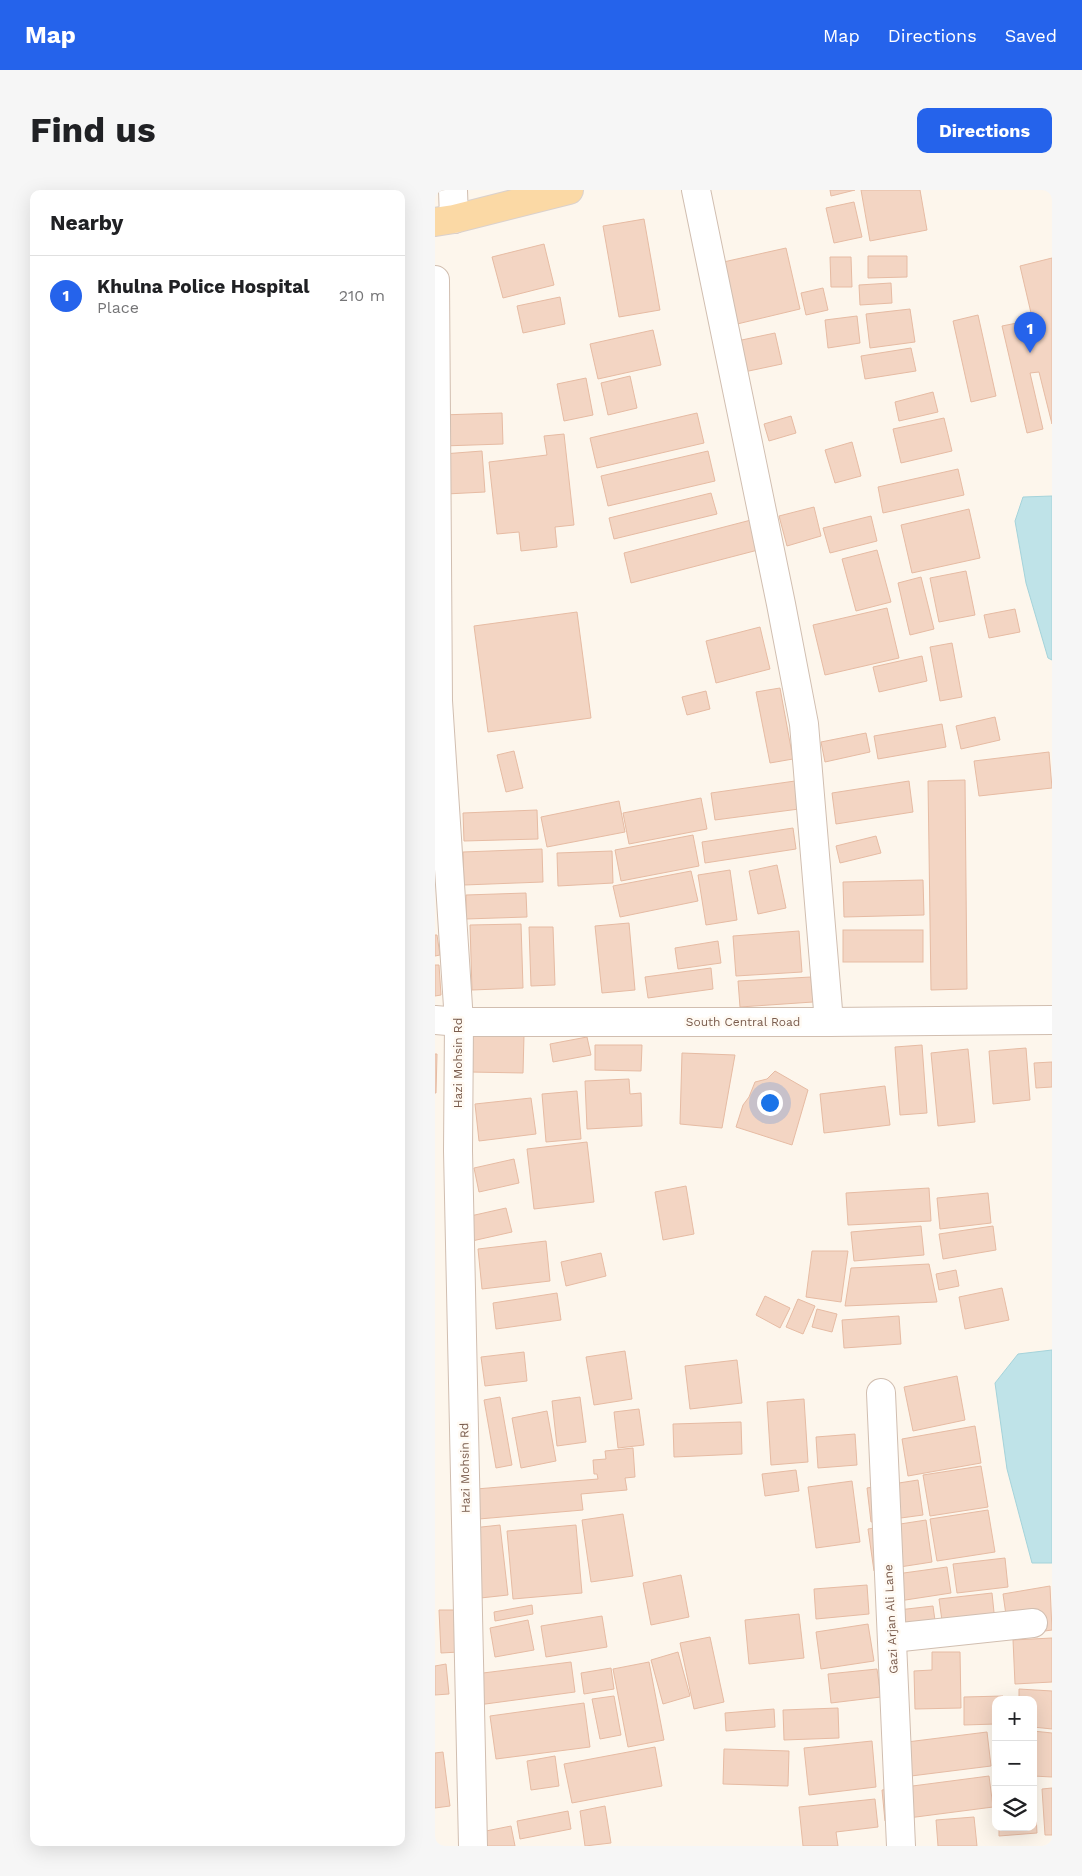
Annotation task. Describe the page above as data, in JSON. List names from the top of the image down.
{
  "streets": {
    "street": ["South Central Road", "Hazi Mohsin Rd", "Gazi Arjan Ali Lane"]
  },
  "crossings": [
    ["South Central Road", "Hazi Mohsin Rd"]
  ],
  "page": {
    "header": "Map",
    "nav": ["Map", "Directions", "Saved"],
    "buttons": "Directions",
    "title": "Find us",
    "heading": "Nearby",
    "list": [
      {
        "mark": "1",
        "name": "Khulna Police Hospital",
        "note": "Place",
        "value": "210 m"
      }
    ],
    "pins": "1",
    "map_buttons": ["+", "−"]
  }
}
